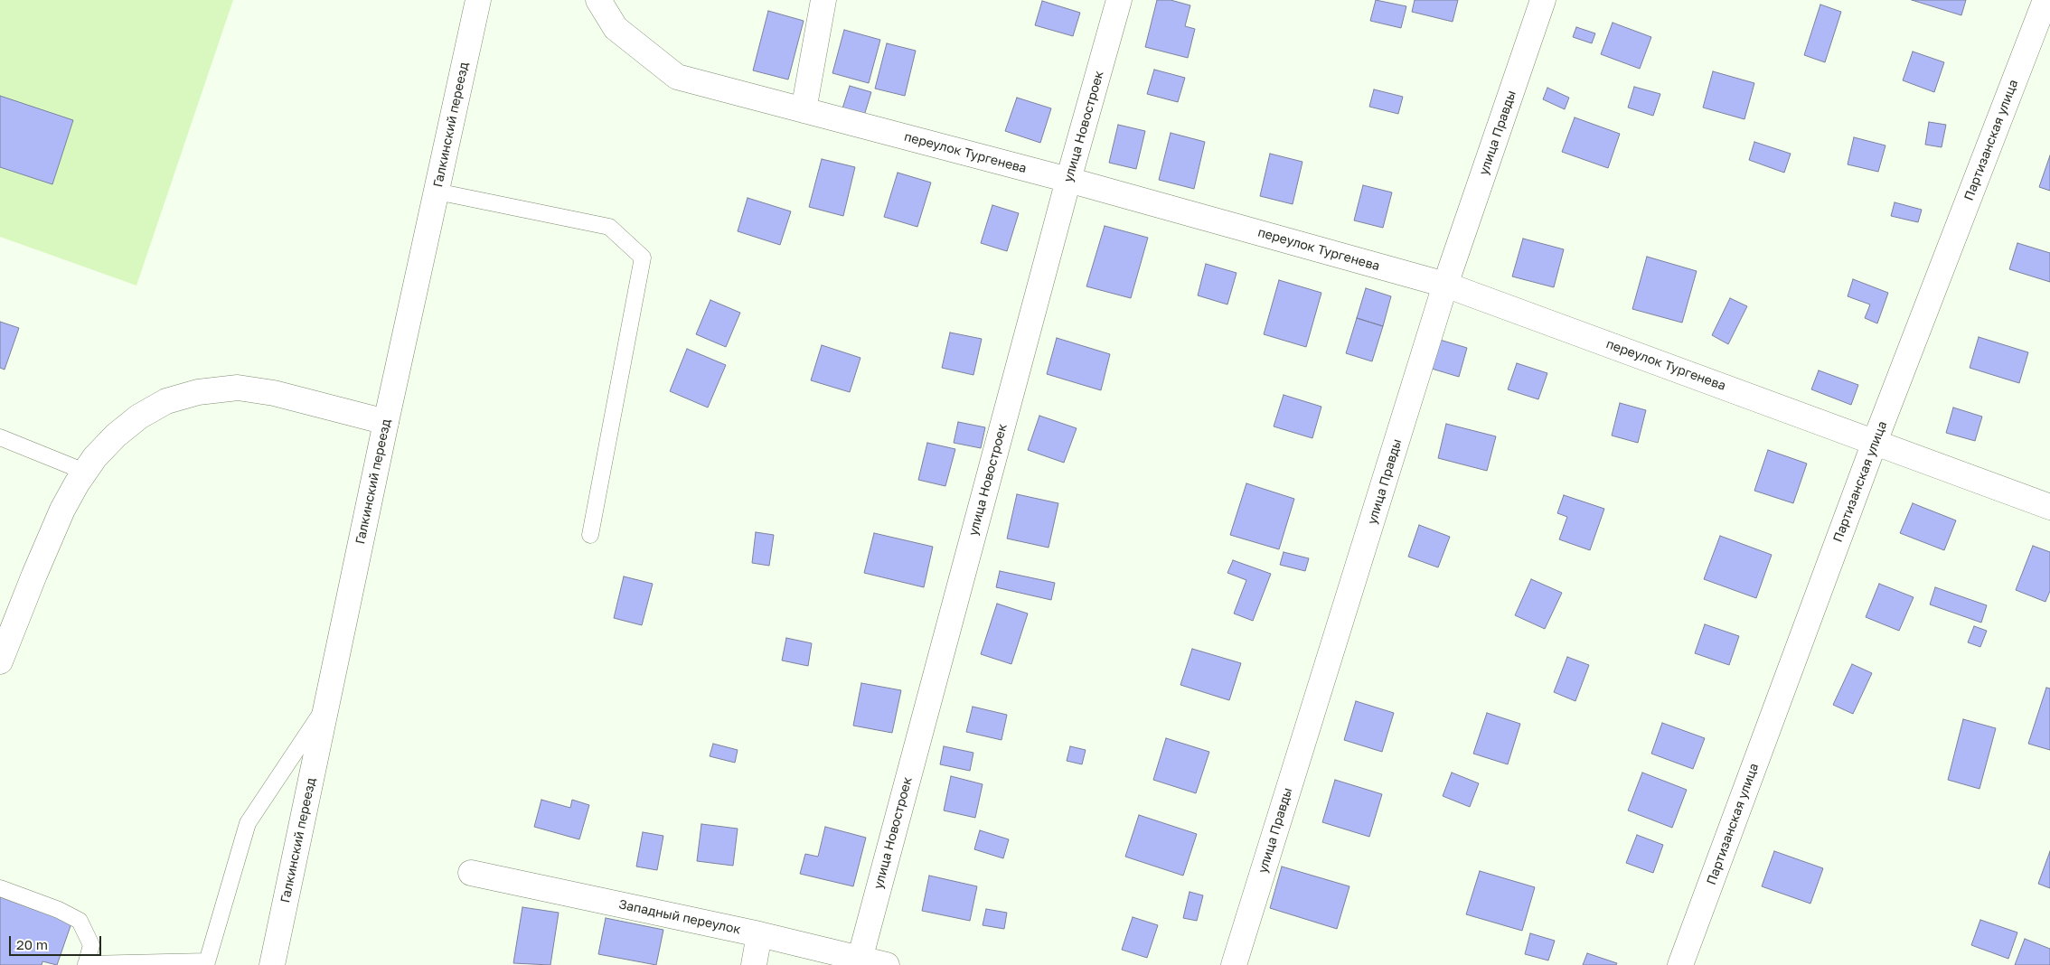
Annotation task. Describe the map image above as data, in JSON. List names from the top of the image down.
{
  "streets": {
    "street": [
      "Галкинский переезд",
      "улица Новостроек",
      "улица Правды",
      "Партизанская улица",
      "переулок Тургенева",
      "Западный переулок"
    ]
  },
  "crossings": [
    ["улица Новостроек", "переулок Тургенева"],
    ["улица Новостроек", "Западный переулок"],
    ["улица Правды", "переулок Тургенева"],
    ["Партизанская улица", "переулок Тургенева"]
  ],
  "scale_bar": "20 m"
}
